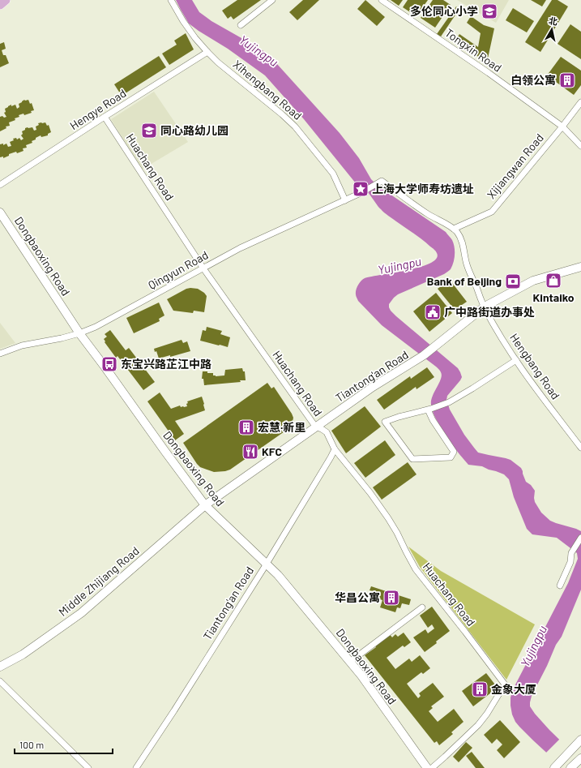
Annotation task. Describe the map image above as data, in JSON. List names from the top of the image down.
{
  "streets": {
    "street": [
      "Tongxin Road",
      "Xihengbang Road",
      "Hengye Road",
      "Xijiangwan Road",
      "Huachang Road",
      "Dongbaoxing Road",
      "Qingyun Road",
      "Hengbang Road",
      "Tiantong'an Road",
      "Middle Zhijiang Road"
    ]
  },
  "crossings": [
    ["Tongxin Road", "Xijiangwan Road"],
    ["Xihengbang Road", "Hengye Road"],
    ["Xihengbang Road", "Qingyun Road"],
    ["Hengye Road", "Huachang Road"],
    ["Xijiangwan Road", "Hengbang Road"],
    ["Huachang Road", "Qingyun Road"],
    ["Huachang Road", "Tiantong'an Road"],
    ["Dongbaoxing Road", "Qingyun Road"],
    ["Dongbaoxing Road", "Tiantong'an Road"],
    ["Dongbaoxing Road", "Middle Zhijiang Road"],
    ["Qingyun Road", "Hengbang Road"],
    ["Hengbang Road", "Tiantong'an Road"],
    ["Tiantong'an Road", "Middle Zhijiang Road"]
  ],
  "water": ["Yujingpu"],
  "places": {
    "school or university": ["多伦同心小学", "同心路幼儿园"],
    "building": [
      "白领公寓",
      "宏慧·新里",
      "华昌公寓",
      "金象大厦"
    ],
    "place": ["上海大学师寿坊遗址"],
    "shop": ["Kintaiko"],
    "bank": ["Bank of Beijing"],
    "public building": ["广中路街道办事处"],
    "bus stop": ["东宝兴路芷江中路"],
    "restaurant": ["KFC"]
  },
  "scale_bar": "100 m",
  "north": "top"
}
